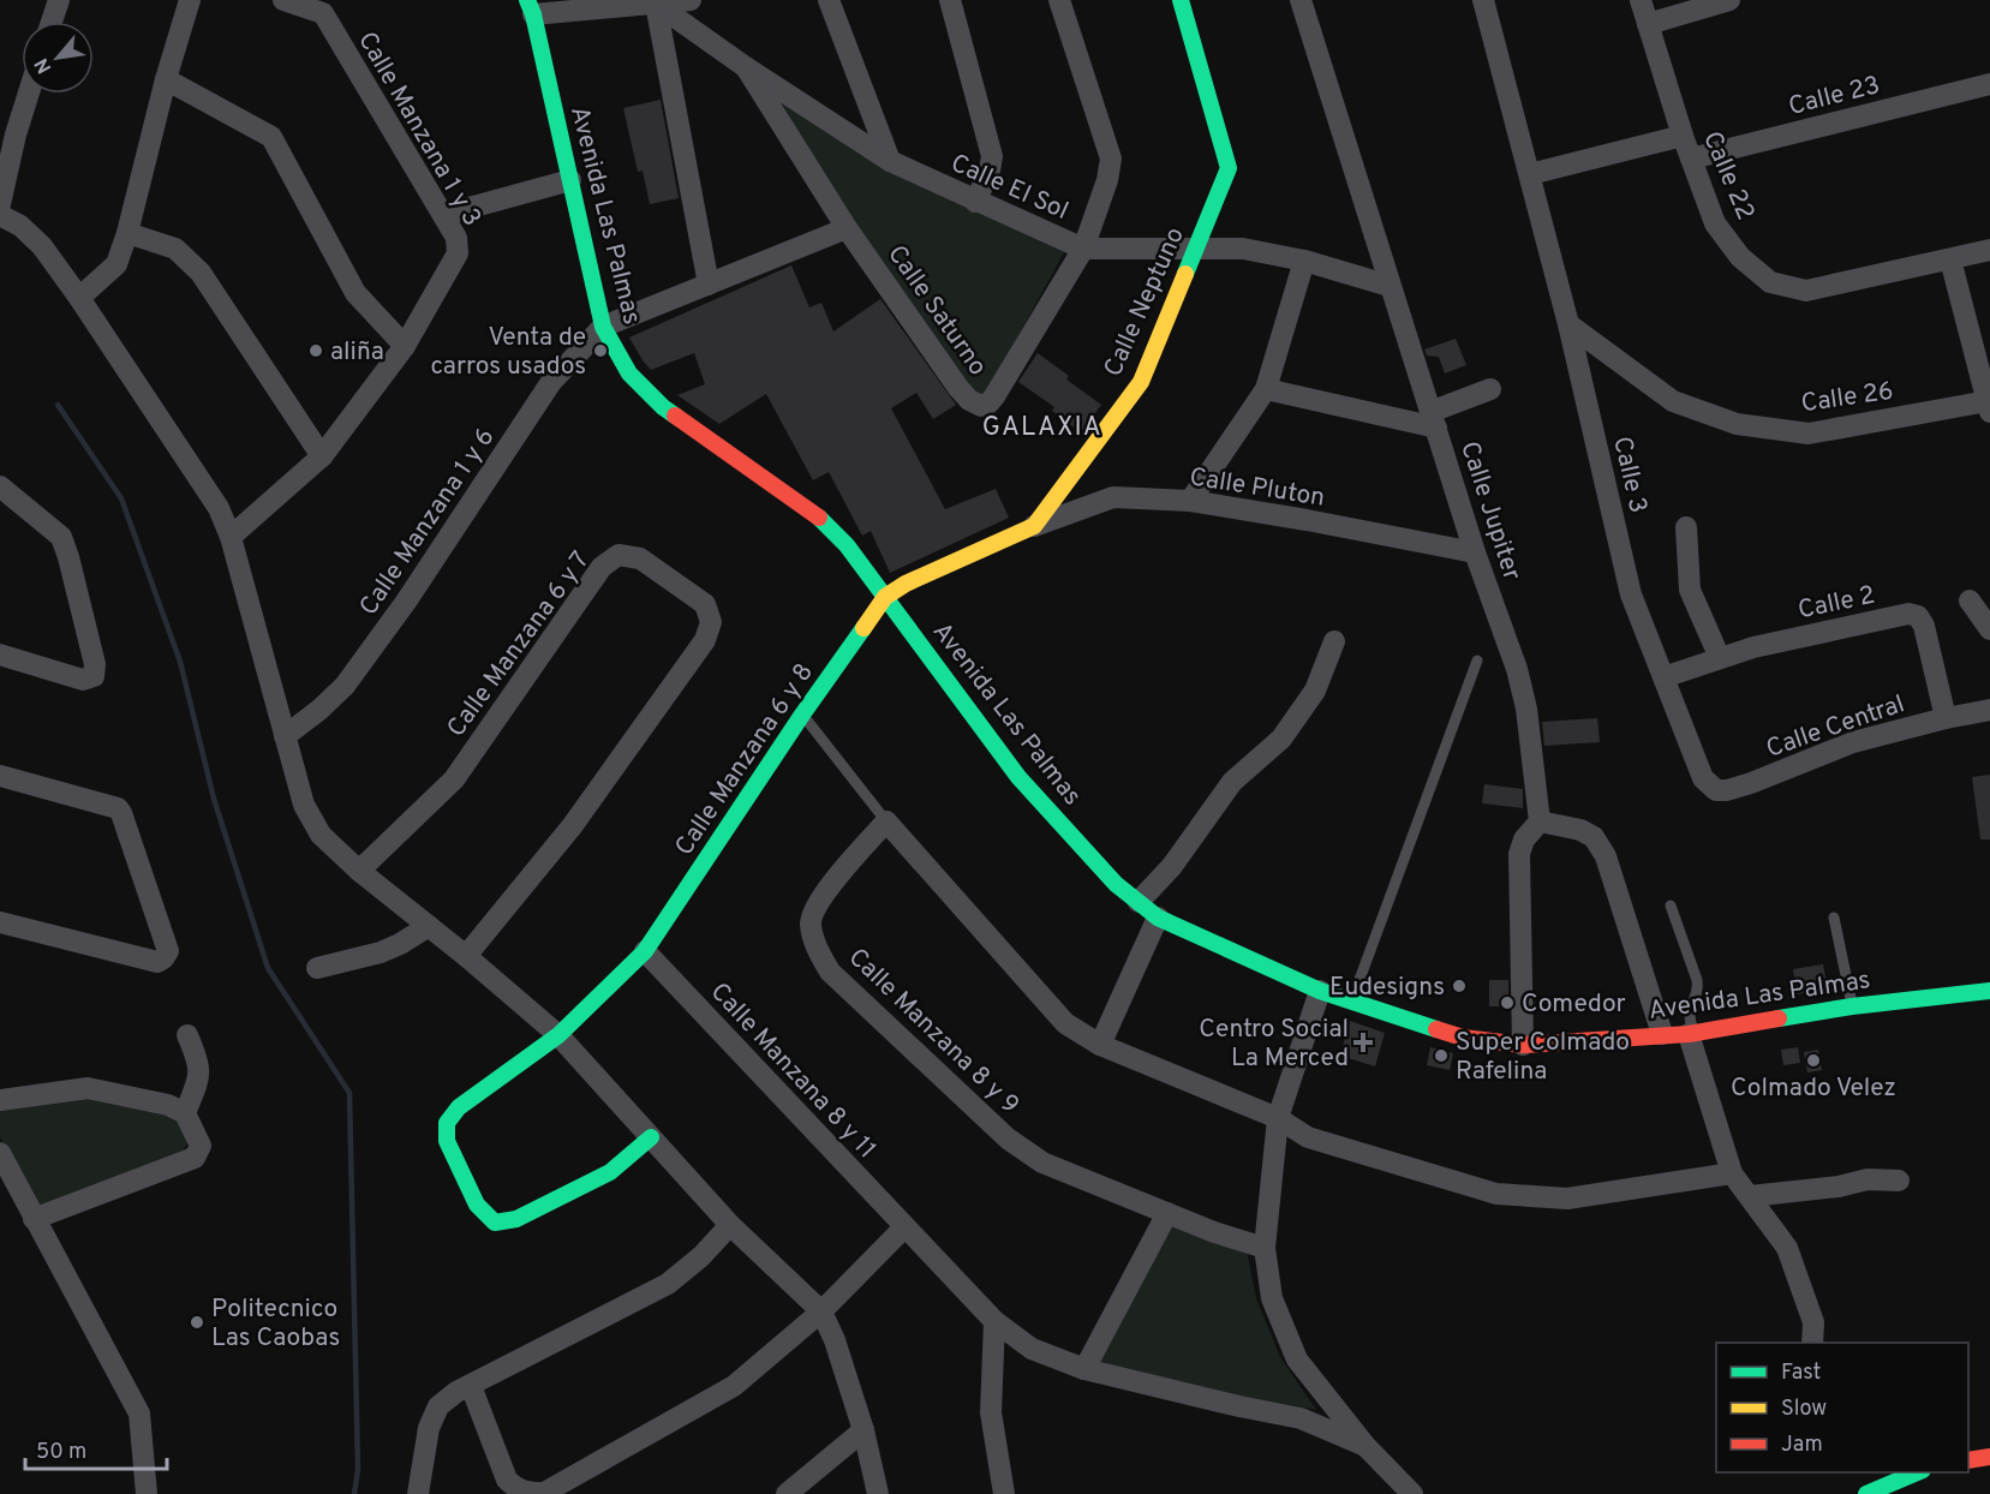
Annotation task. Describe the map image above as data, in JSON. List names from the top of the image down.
{
  "streets": {
    "street": [
      "Calle 23",
      "Calle Manzana 1 y 3",
      "Calle 22",
      "Calle El Sol",
      "Avenida Las Palmas",
      "Calle Neptuno",
      "Calle Saturno",
      "Calle 26",
      "Calle 3",
      "Calle Pluton",
      "Calle Jupiter",
      "Calle Manzana 1 y 6",
      "Calle 2",
      "Calle Manzana 6 y 7",
      "Calle Central",
      "Calle Manzana 6 y 8",
      "Calle Manzana 8 y 9",
      "Calle Manzana 8 y 11"
    ]
  },
  "crossings": [
    ["Calle 23", "Calle 22"],
    ["Calle El Sol", "Calle Neptuno"],
    ["Calle El Sol", "Calle Saturno"],
    ["Calle El Sol", "Calle Jupiter"],
    ["Avenida Las Palmas", "Calle Neptuno"],
    ["Avenida Las Palmas", "Calle Manzana 1 y 6"],
    ["Avenida Las Palmas", "Calle Manzana 6 y 8"],
    ["Calle Neptuno", "Calle Pluton"],
    ["Calle Neptuno", "Calle Manzana 6 y 8"],
    ["Calle 26", "Calle 3"],
    ["Calle 3", "Calle 2"],
    ["Calle 3", "Calle Central"],
    ["Calle Pluton", "Calle Jupiter"],
    ["Calle 2", "Calle Central"],
    ["Calle Manzana 6 y 8", "Calle Manzana 8 y 11"]
  ],
  "districts": ["GALAXIA"],
  "places": {
    "other": [
      "aliña",
      "Venta de carros usados",
      "Eudesigns",
      "Comedor",
      "Super Colmado Rafelina",
      "Colmado Velez",
      "Politecnico Las Caobas"
    ],
    "health": ["Centro Social La Merced"]
  },
  "legend": ["Fast", "Slow", "Jam"],
  "scale_bar": "50 m",
  "north": "bottom left"
}
